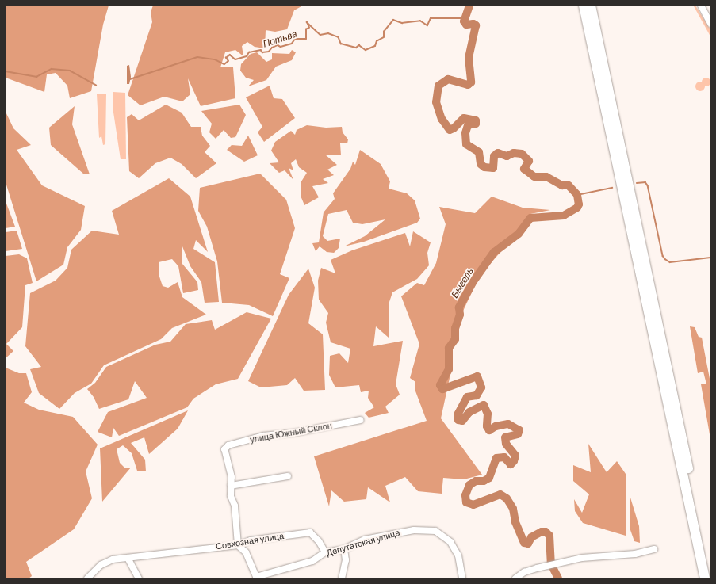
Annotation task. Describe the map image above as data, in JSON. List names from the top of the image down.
{
  "streets": {
    "street": ["улица Южный Склон", "Совхозная улица", "Депутатская улица"]
  },
  "crossings": [
    ["Совхозная улица", "Депутатская улица"]
  ],
  "water": ["Потьва", "Быгель"]
}
